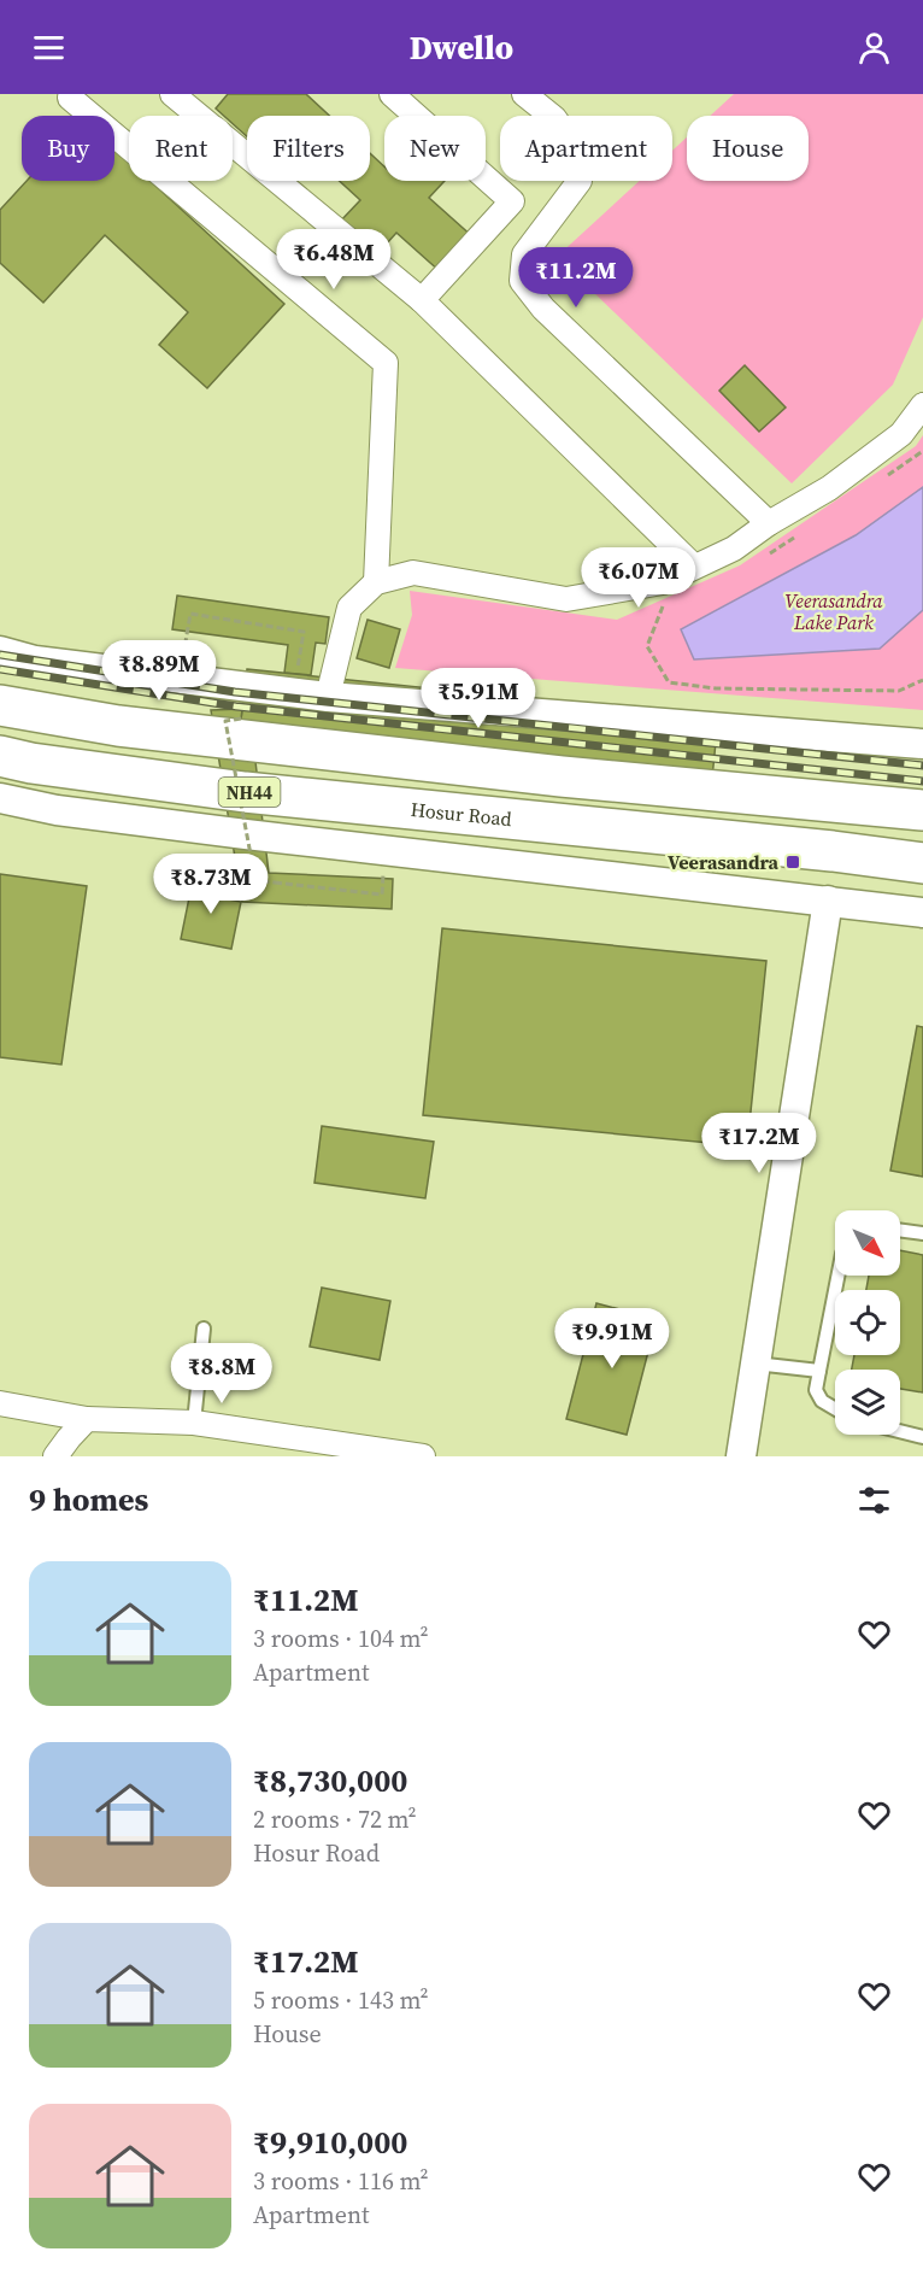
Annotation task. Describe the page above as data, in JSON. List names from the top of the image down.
{
  "streets": {
    "highway": ["NH44", "Hosur Road"]
  },
  "parks": ["Veerasandra Lake Park"],
  "places": {
    "transit": ["Veerasandra"]
  },
  "north": "bottom right",
  "page": {
    "header": "Dwello",
    "chip": [
      "Buy",
      "Rent",
      "Filters",
      "New",
      "Apartment",
      "House"
    ],
    "price": [
      "₹6.48M",
      "₹11.2M",
      "₹6.07M",
      "₹8.89M",
      "₹5.91M",
      "₹8.73M",
      "₹17.2M",
      "₹9.91M",
      "₹8.8M"
    ],
    "heading": "9 homes",
    "list": [
      {
        "name": "₹11.2M",
        "note": "3 rooms · 104 m² · Apartment"
      },
      {
        "name": "₹8,730,000",
        "note": "2 rooms · 72 m² · Hosur Road"
      },
      {
        "name": "₹17.2M",
        "note": "5 rooms · 143 m² · House"
      },
      {
        "name": "₹9,910,000",
        "note": "3 rooms · 116 m² · Apartment"
      }
    ]
  }
}
